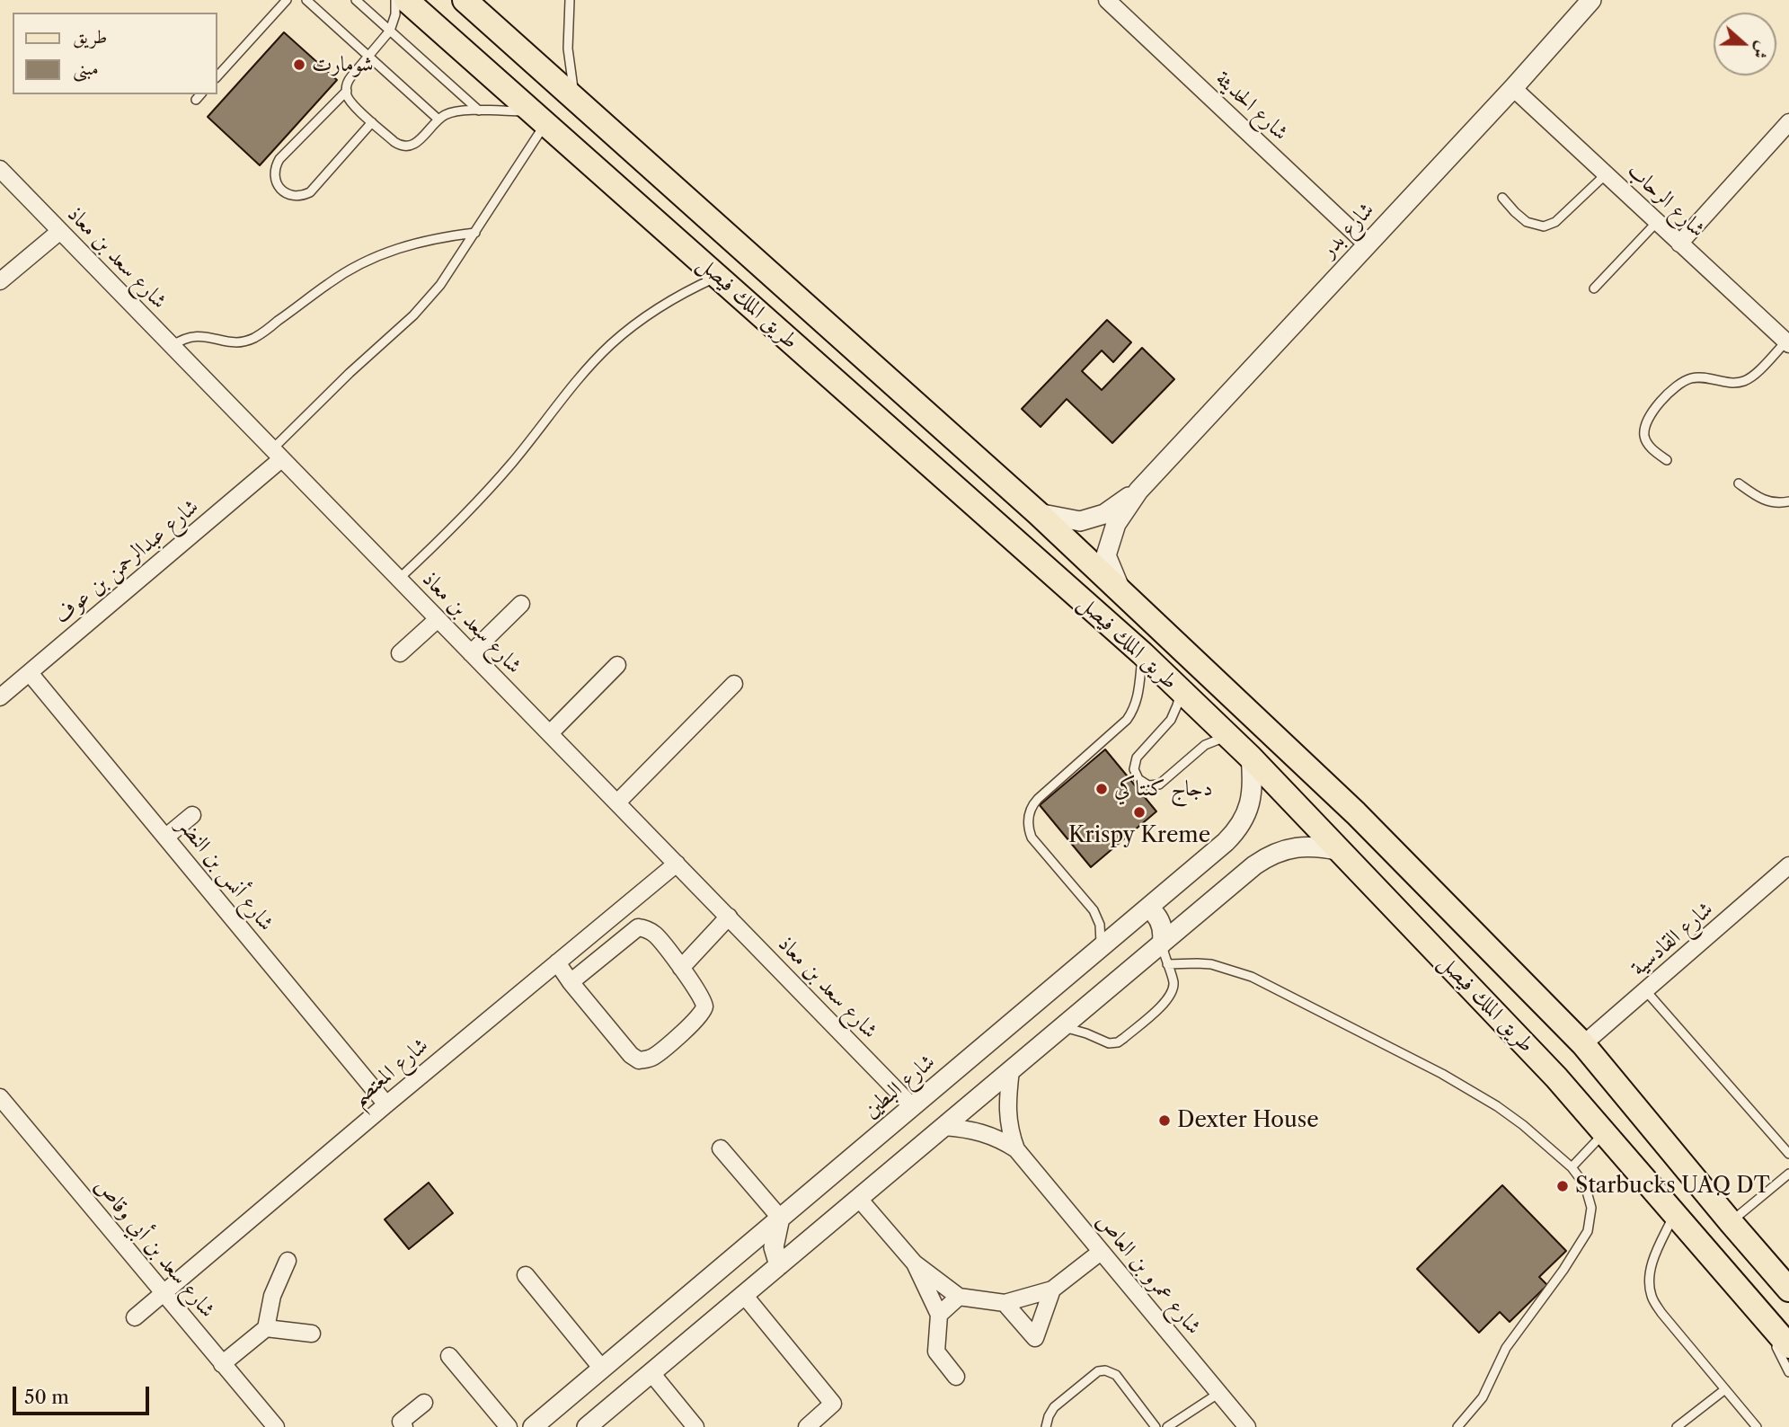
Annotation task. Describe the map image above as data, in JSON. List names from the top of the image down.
{
  "streets": {
    "main road": ["طريق الملك فيصل"],
    "street": [
      "شارع الحديثة",
      "شارع الرحاب",
      "شارع بدر",
      "شارع سعد بن معاذ",
      "شارع عبدالرحمن بن عوف",
      "شارع أنس بن النضر",
      "شارع القادسية",
      "شارع المعتصم",
      "شارع البطين",
      "شارع سعد بن أبي وقاص",
      "شارع عمرو بن العاص"
    ]
  },
  "crossings": [
    ["شارع الحديثة", "شارع بدر"],
    ["شارع الرحاب", "شارع بدر"],
    ["شارع بدر", "طريق الملك فيصل"],
    ["شارع سعد بن معاذ", "شارع عبدالرحمن بن عوف"],
    ["شارع سعد بن معاذ", "شارع المعتصم"],
    ["شارع سعد بن معاذ", "شارع البطين"],
    ["طريق الملك فيصل", "شارع القادسية"],
    ["طريق الملك فيصل", "شارع البطين"],
    ["شارع عبدالرحمن بن عوف", "شارع أنس بن النضر"],
    ["شارع أنس بن النضر", "شارع المعتصم"],
    ["شارع المعتصم", "شارع سعد بن أبي وقاص"]
  ],
  "places": [
    "شومارت",
    "دجاج كنتاكي",
    "Krispy Kreme",
    "Dexter House",
    "Starbucks UAQ DT"
  ],
  "legend": ["طريق", "مبنى"],
  "scale_bar": "50 m",
  "north": "right"
}
